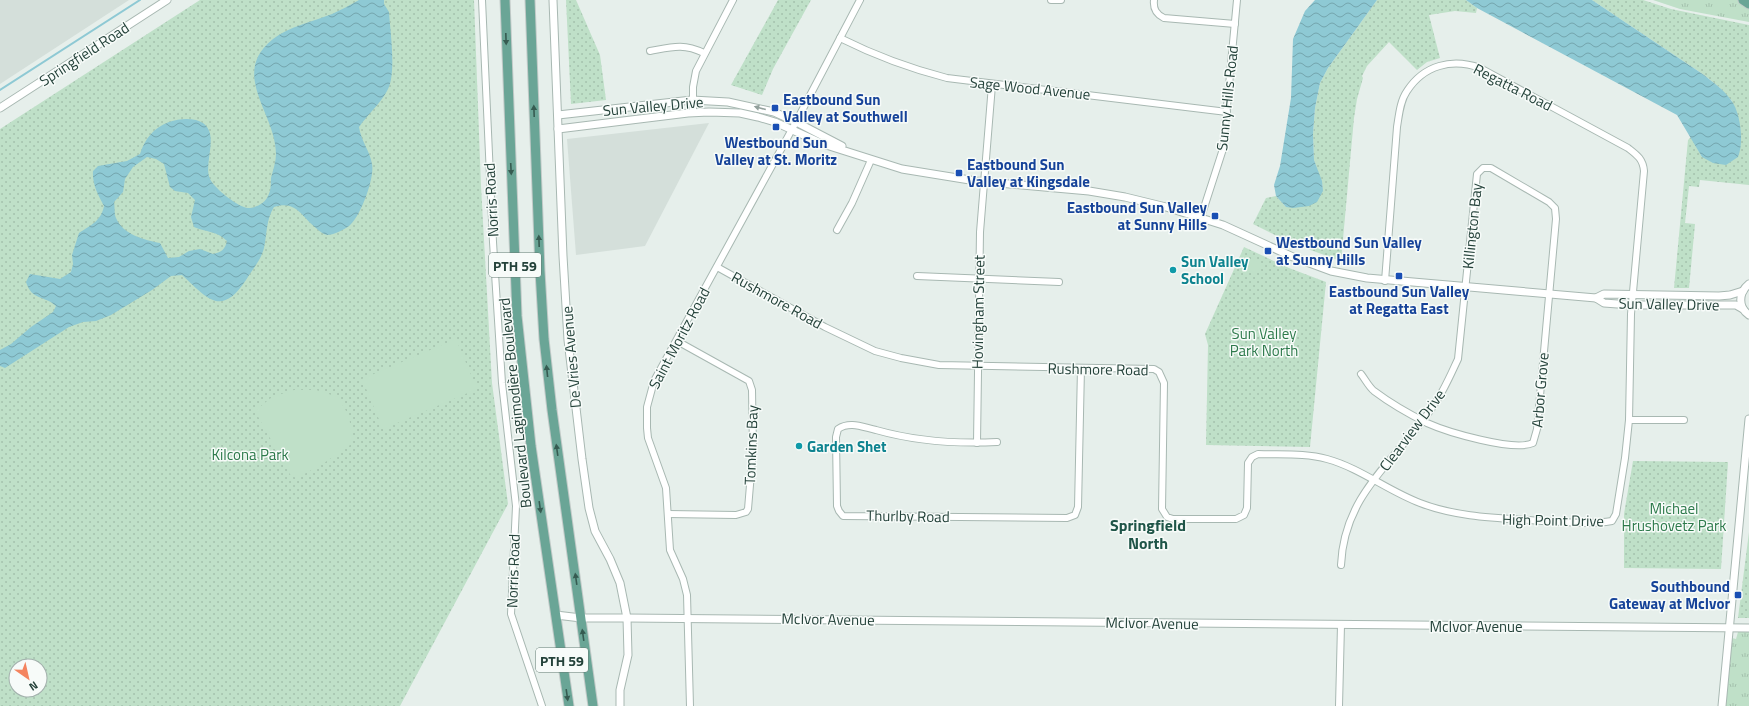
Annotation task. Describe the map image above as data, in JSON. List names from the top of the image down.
{
  "streets": {
    "main road": ["PTH 59", "Boulevard Lagimodière Boulevard"],
    "street": [
      "Springfield Road",
      "Regatta Road",
      "Sage Wood Avenue",
      "Sunny Hills Road",
      "Sun Valley Drive",
      "Norris Road",
      "Killington Bay",
      "Rushmore Road",
      "Hovingham Street",
      "Saint Moritz Road",
      "De Vries Avenue",
      "Arbor Grove",
      "Clearview Drive",
      "Tomkins Bay",
      "Thurlby Road",
      "High Point Drive",
      "McIvor Avenue"
    ]
  },
  "crossings": [
    ["Regatta Road", "Sun Valley Drive"],
    ["Regatta Road", "High Point Drive"],
    ["Sage Wood Avenue", "Sunny Hills Road"],
    ["Sage Wood Avenue", "Hovingham Street"],
    ["Sage Wood Avenue", "Saint Moritz Road"],
    ["Sunny Hills Road", "Sun Valley Drive"],
    ["Sun Valley Drive", "Killington Bay"],
    ["Sun Valley Drive", "Hovingham Street"],
    ["Sun Valley Drive", "Saint Moritz Road"],
    ["Sun Valley Drive", "De Vries Avenue"],
    ["Sun Valley Drive", "Arbor Grove"],
    ["Sun Valley Drive", "Clearview Drive"],
    ["Sun Valley Drive", "High Point Drive"],
    ["Killington Bay", "Arbor Grove"],
    ["Killington Bay", "Clearview Drive"],
    ["PTH 59", "McIvor Avenue"],
    ["Rushmore Road", "Hovingham Street"],
    ["Rushmore Road", "Saint Moritz Road"],
    ["Rushmore Road", "Clearview Drive"],
    ["Rushmore Road", "Thurlby Road"],
    ["Rushmore Road", "High Point Drive"],
    ["Hovingham Street", "Thurlby Road"],
    ["Saint Moritz Road", "Tomkins Bay"],
    ["Saint Moritz Road", "McIvor Avenue"],
    ["De Vries Avenue", "McIvor Avenue"],
    ["Arbor Grove", "Clearview Drive"],
    ["Boulevard Lagimodière Boulevard", "McIvor Avenue"],
    ["Clearview Drive", "High Point Drive"]
  ],
  "districts": ["Springfield North"],
  "parks": ["Sun Valley Park North", "Kilcona Park", "Michael Hrushovetz Park"],
  "places": {
    "transit": [
      "Eastbound Sun Valley at Southwell",
      "Westbound Sun Valley at St. Moritz",
      "Eastbound Sun Valley at Kingsdale",
      "Eastbound Sun Valley at Sunny Hills",
      "Westbound Sun Valley at Sunny Hills",
      "Eastbound Sun Valley at Regatta East",
      "Southbound Gateway at McIvor"
    ],
    "other": ["Sun Valley School", "Garden Shet"]
  },
  "north": "bottom right"
}
